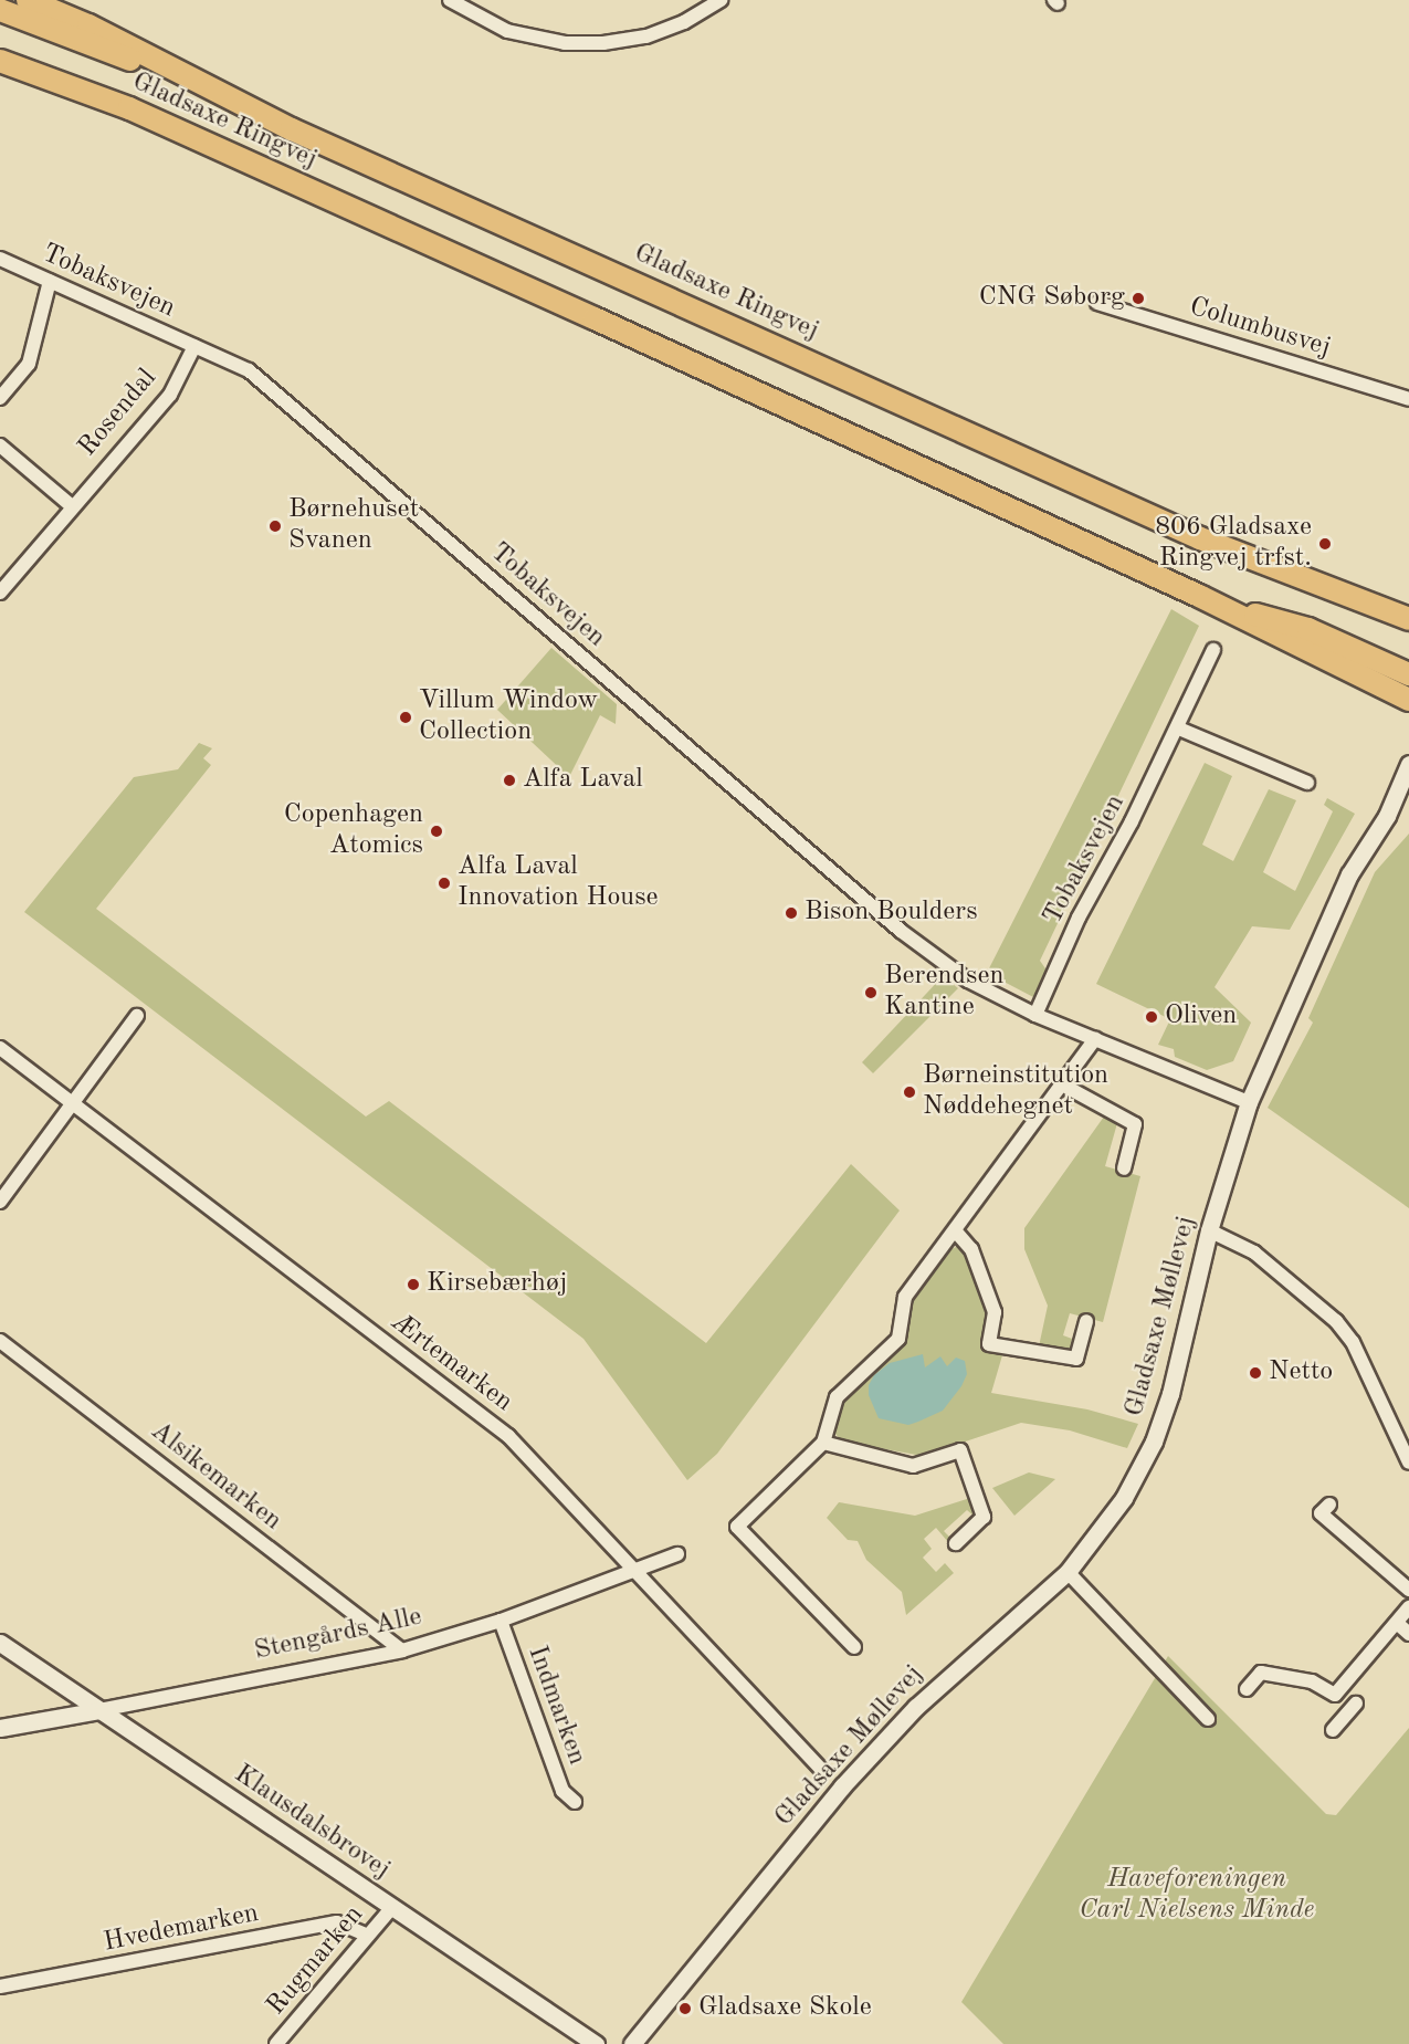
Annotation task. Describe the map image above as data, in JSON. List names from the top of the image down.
{
  "streets": {
    "main road": ["Gladsaxe Ringvej"],
    "street": [
      "Tobaksvejen",
      "Columbusvej",
      "Rosendal",
      "Gladsaxe Møllevej",
      "Ærtemarken",
      "Alsikemarken",
      "Stengårds Alle",
      "Indmarken",
      "Klausdalsbrovej",
      "Hvedemarken",
      "Rugmarken"
    ]
  },
  "crossings": [
    ["Tobaksvejen", "Rosendal"],
    ["Tobaksvejen", "Gladsaxe Møllevej"],
    ["Ærtemarken", "Stengårds Alle"],
    ["Alsikemarken", "Stengårds Alle"],
    ["Stengårds Alle", "Indmarken"],
    ["Stengårds Alle", "Klausdalsbrovej"],
    ["Klausdalsbrovej", "Rugmarken"],
    ["Hvedemarken", "Rugmarken"]
  ],
  "parks": ["Haveforeningen Carl Nielsens Minde"],
  "places": [
    "CNG Søborg",
    "Børnehuset Svanen",
    "806 Gladsaxe Ringvej trfst.",
    "Villum Window Collection",
    "Alfa Laval",
    "Copenhagen Atomics",
    "Alfa Laval Innovation House",
    "Bison Boulders",
    "Berendsen Kantine",
    "Oliven",
    "Børneinstitution Nøddehegnet",
    "Kirsebærhøj",
    "Netto",
    "Gladsaxe Skole"
  ]
}
